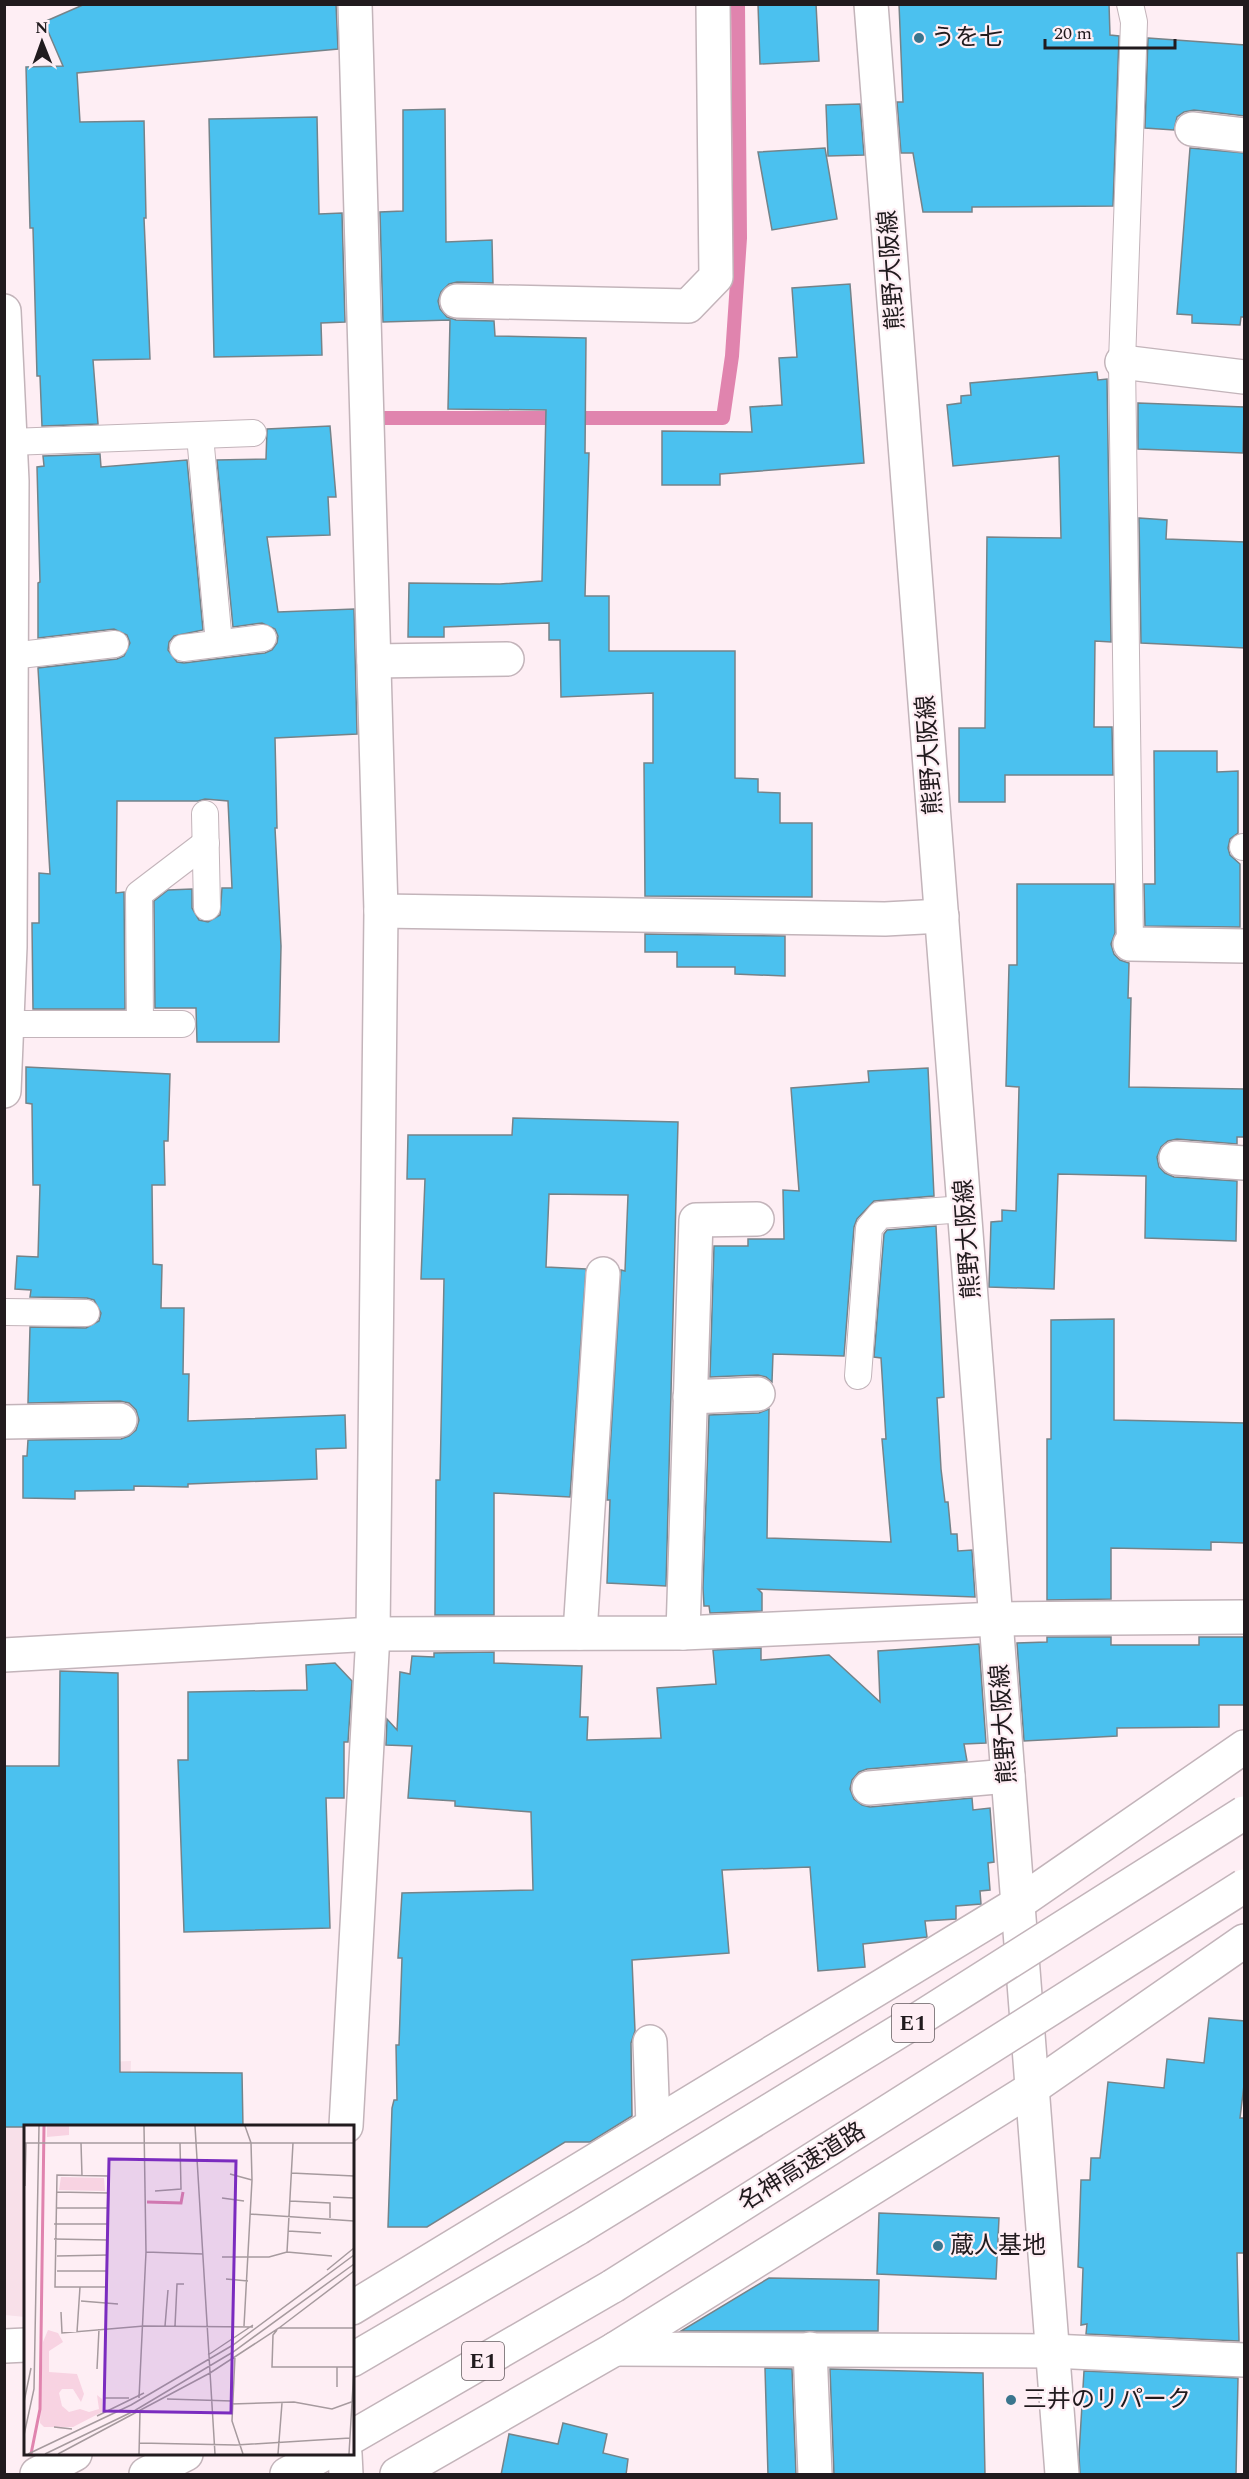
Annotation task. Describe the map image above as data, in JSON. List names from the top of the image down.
{
  "streets": {
    "main road": ["熊野大阪線", "E1", "名神高速道路"]
  },
  "places": ["うを七", "蔵人基地", "三井のリパーク"],
  "scale_bar": "20 m",
  "north": "top"
}
